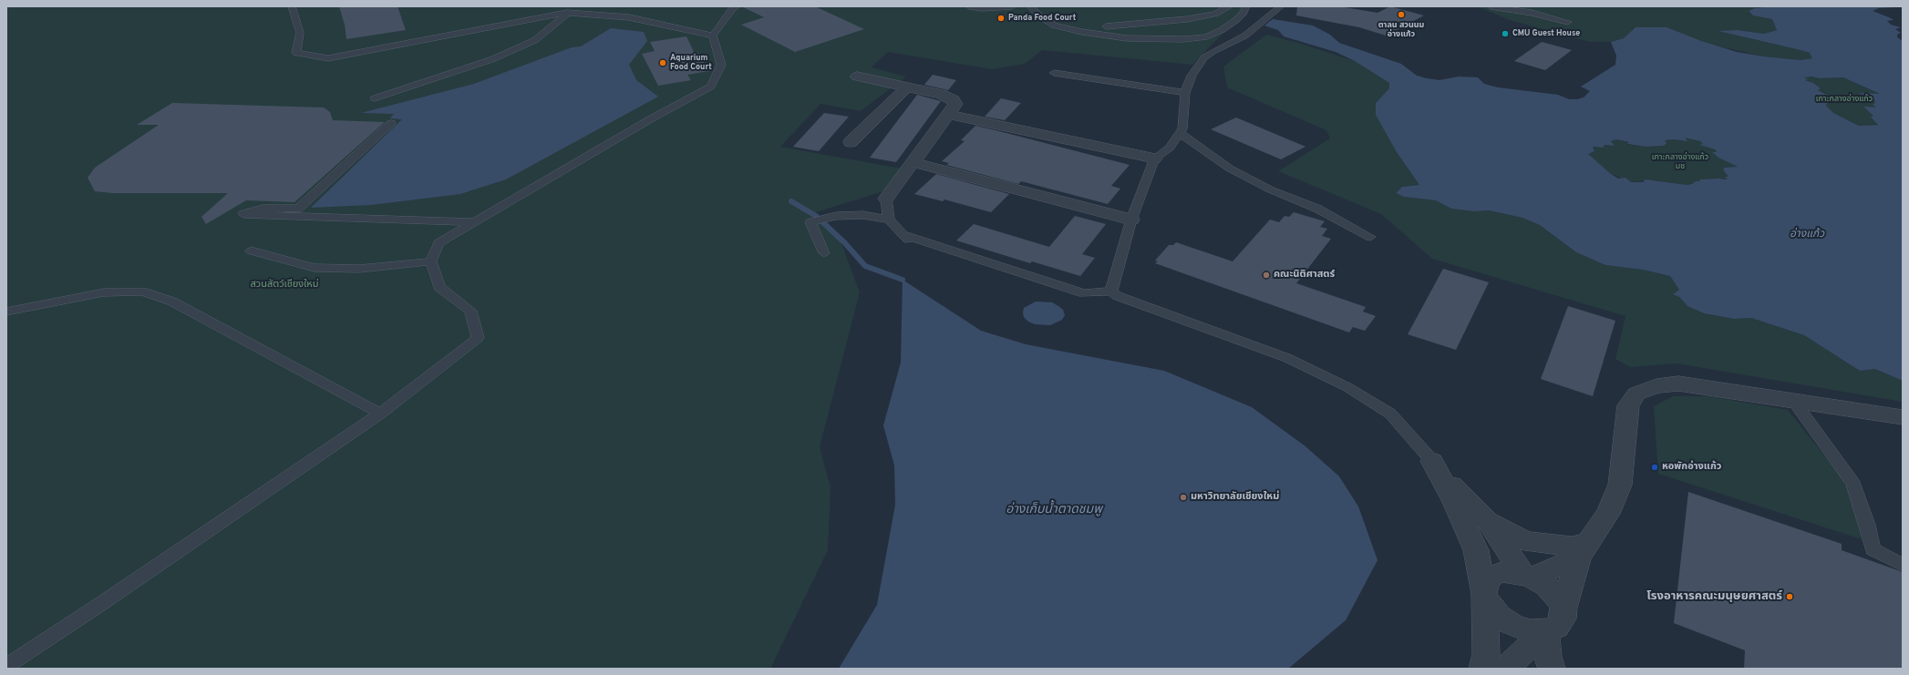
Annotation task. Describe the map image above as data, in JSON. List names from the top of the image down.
{
  "water": ["อ่างแก้ว", "อ่างเก็บน้ำตาดชมพู"],
  "parks": ["เกาะกลางอ่างแก้ว", "เกาะกลางอ่างแก้ว มช", "สวนสัตว์เชียงใหม่"],
  "places": [
    "ตาลน สวนนม อ่างแก้ว",
    "Panda Food Court",
    "CMU Guest House",
    "Aquarium Food Court",
    "คณะนิติศาสตร์",
    "หอพักอ่างแก้ว",
    "มหาวิทยาลัยเชียงใหม่",
    "โรงอาหารคณะมนุษยศาสตร์"
  ]
}
